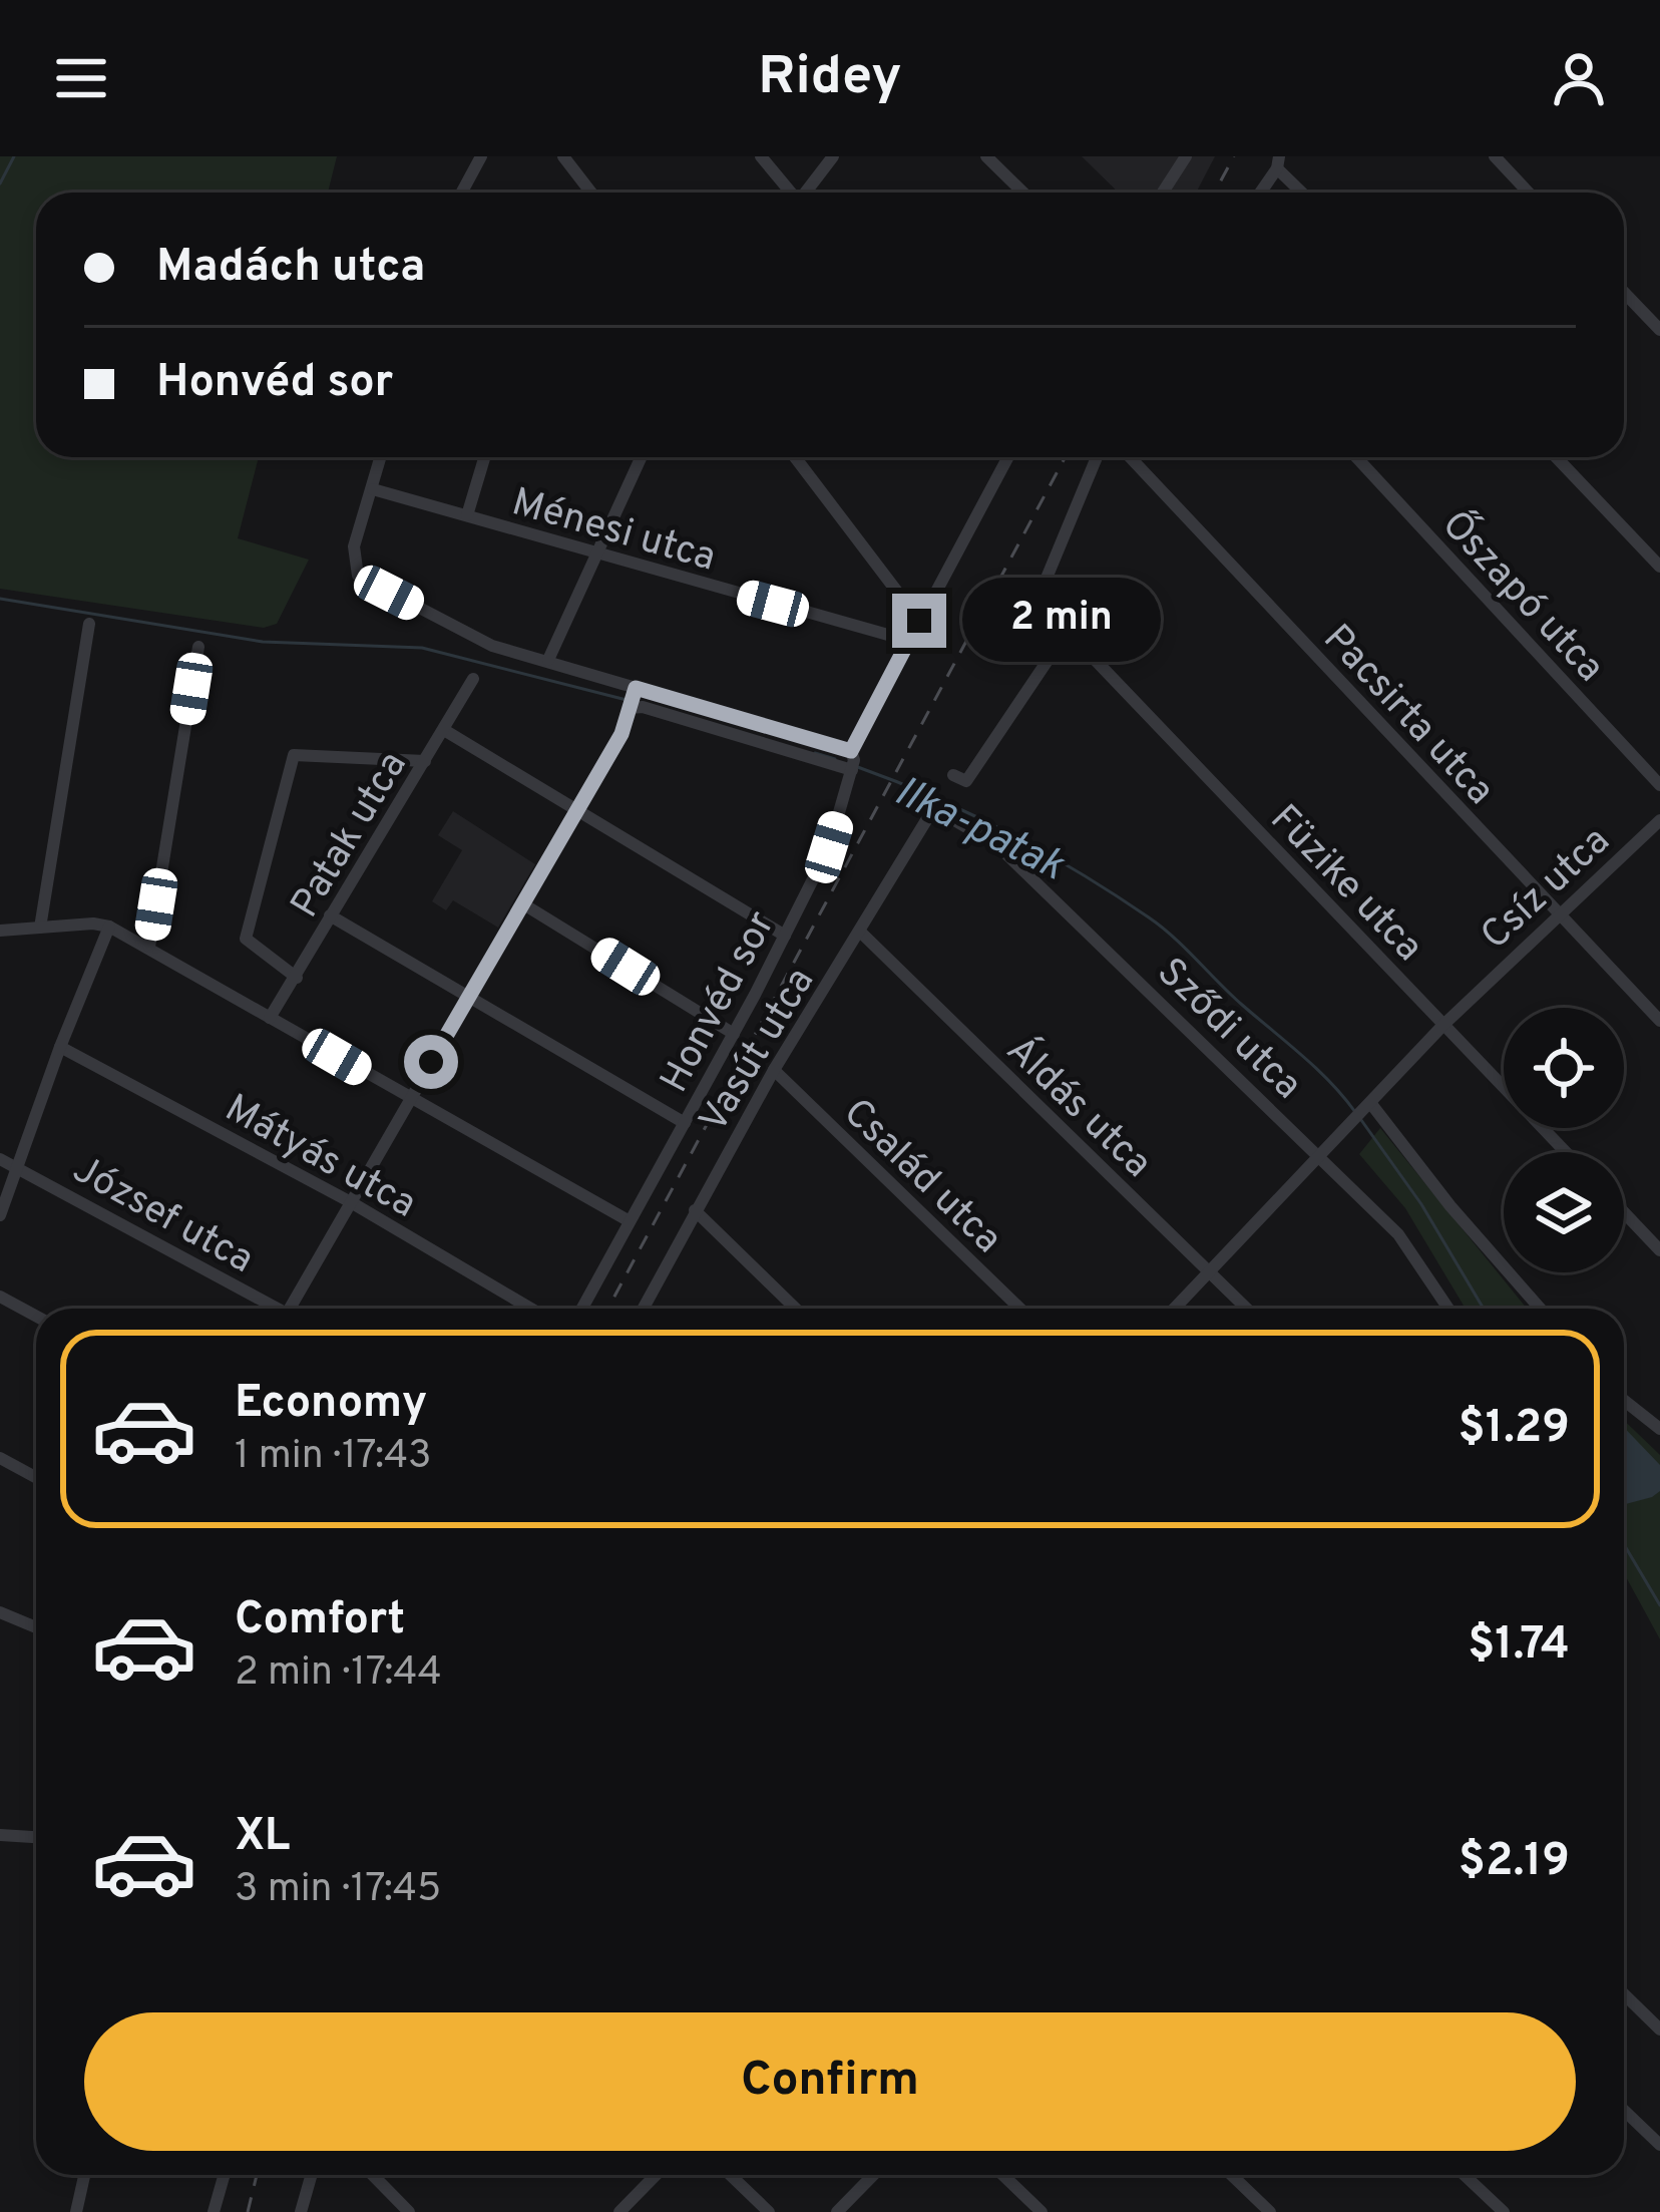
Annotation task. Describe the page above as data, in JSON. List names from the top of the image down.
{
  "streets": {
    "street": [
      "Ménesi utca",
      "Őszapó utca",
      "Pacsirta utca",
      "Patak utca",
      "Füzike utca",
      "Csíz utca",
      "Honvéd sor",
      "Sződi utca",
      "Vasút utca",
      "Áldás utca",
      "Mátyás utca",
      "Család utca",
      "József utca"
    ]
  },
  "crossings": [
    ["Ménesi utca", "Honvéd sor"],
    ["Pacsirta utca", "Csíz utca"],
    ["Füzike utca", "Csíz utca"],
    ["Csíz utca", "Sződi utca"],
    ["Csíz utca", "Áldás utca"],
    ["Sződi utca", "Vasút utca"],
    ["Vasút utca", "Áldás utca"],
    ["Vasút utca", "Család utca"]
  ],
  "water": ["Ilka-patak"],
  "page": {
    "header": "Ridey",
    "banner": ["Madách utca", "Honvéd sor"],
    "bubble": "2 min",
    "list": [
      {
        "name": "Economy",
        "note": "1 min · 17:43",
        "value": "$1.29"
      },
      {
        "name": "Comfort",
        "note": "2 min · 17:44",
        "value": "$1.74"
      },
      {
        "name": "XL",
        "note": "3 min · 17:45",
        "value": "$2.19"
      }
    ],
    "buttons": "Confirm"
  }
}
